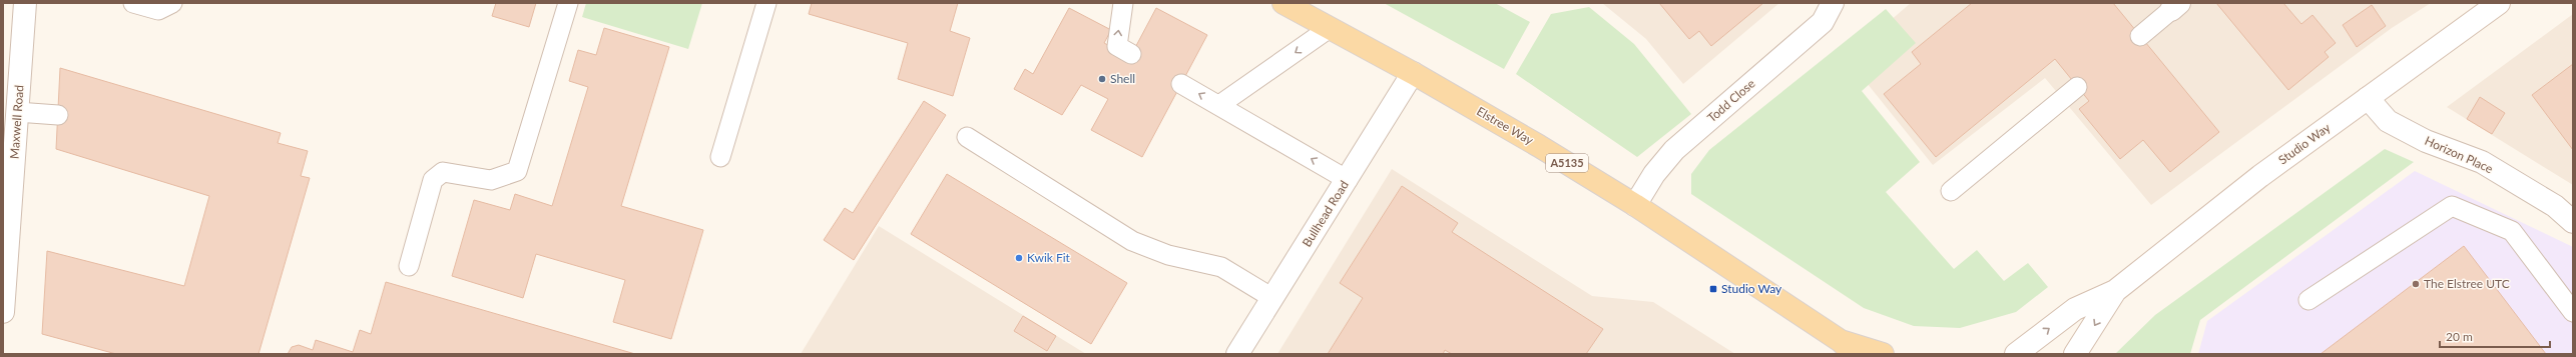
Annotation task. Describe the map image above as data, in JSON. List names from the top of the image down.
{
  "streets": {
    "main road": ["Elstree Way", "A5135"],
    "street": [
      "Todd Close",
      "Maxwell Road",
      "Studio Way",
      "Horizon Place",
      "Bullhead Road"
    ]
  },
  "crossings": [
    ["Todd Close", "Elstree Way"],
    ["Elstree Way", "Bullhead Road"],
    ["Studio Way", "Horizon Place"]
  ],
  "places": {
    "other": ["Shell", "Kwik Fit", "The Elstree UTC"],
    "transit": ["Studio Way"]
  },
  "scale_bar": "20 m"
}
